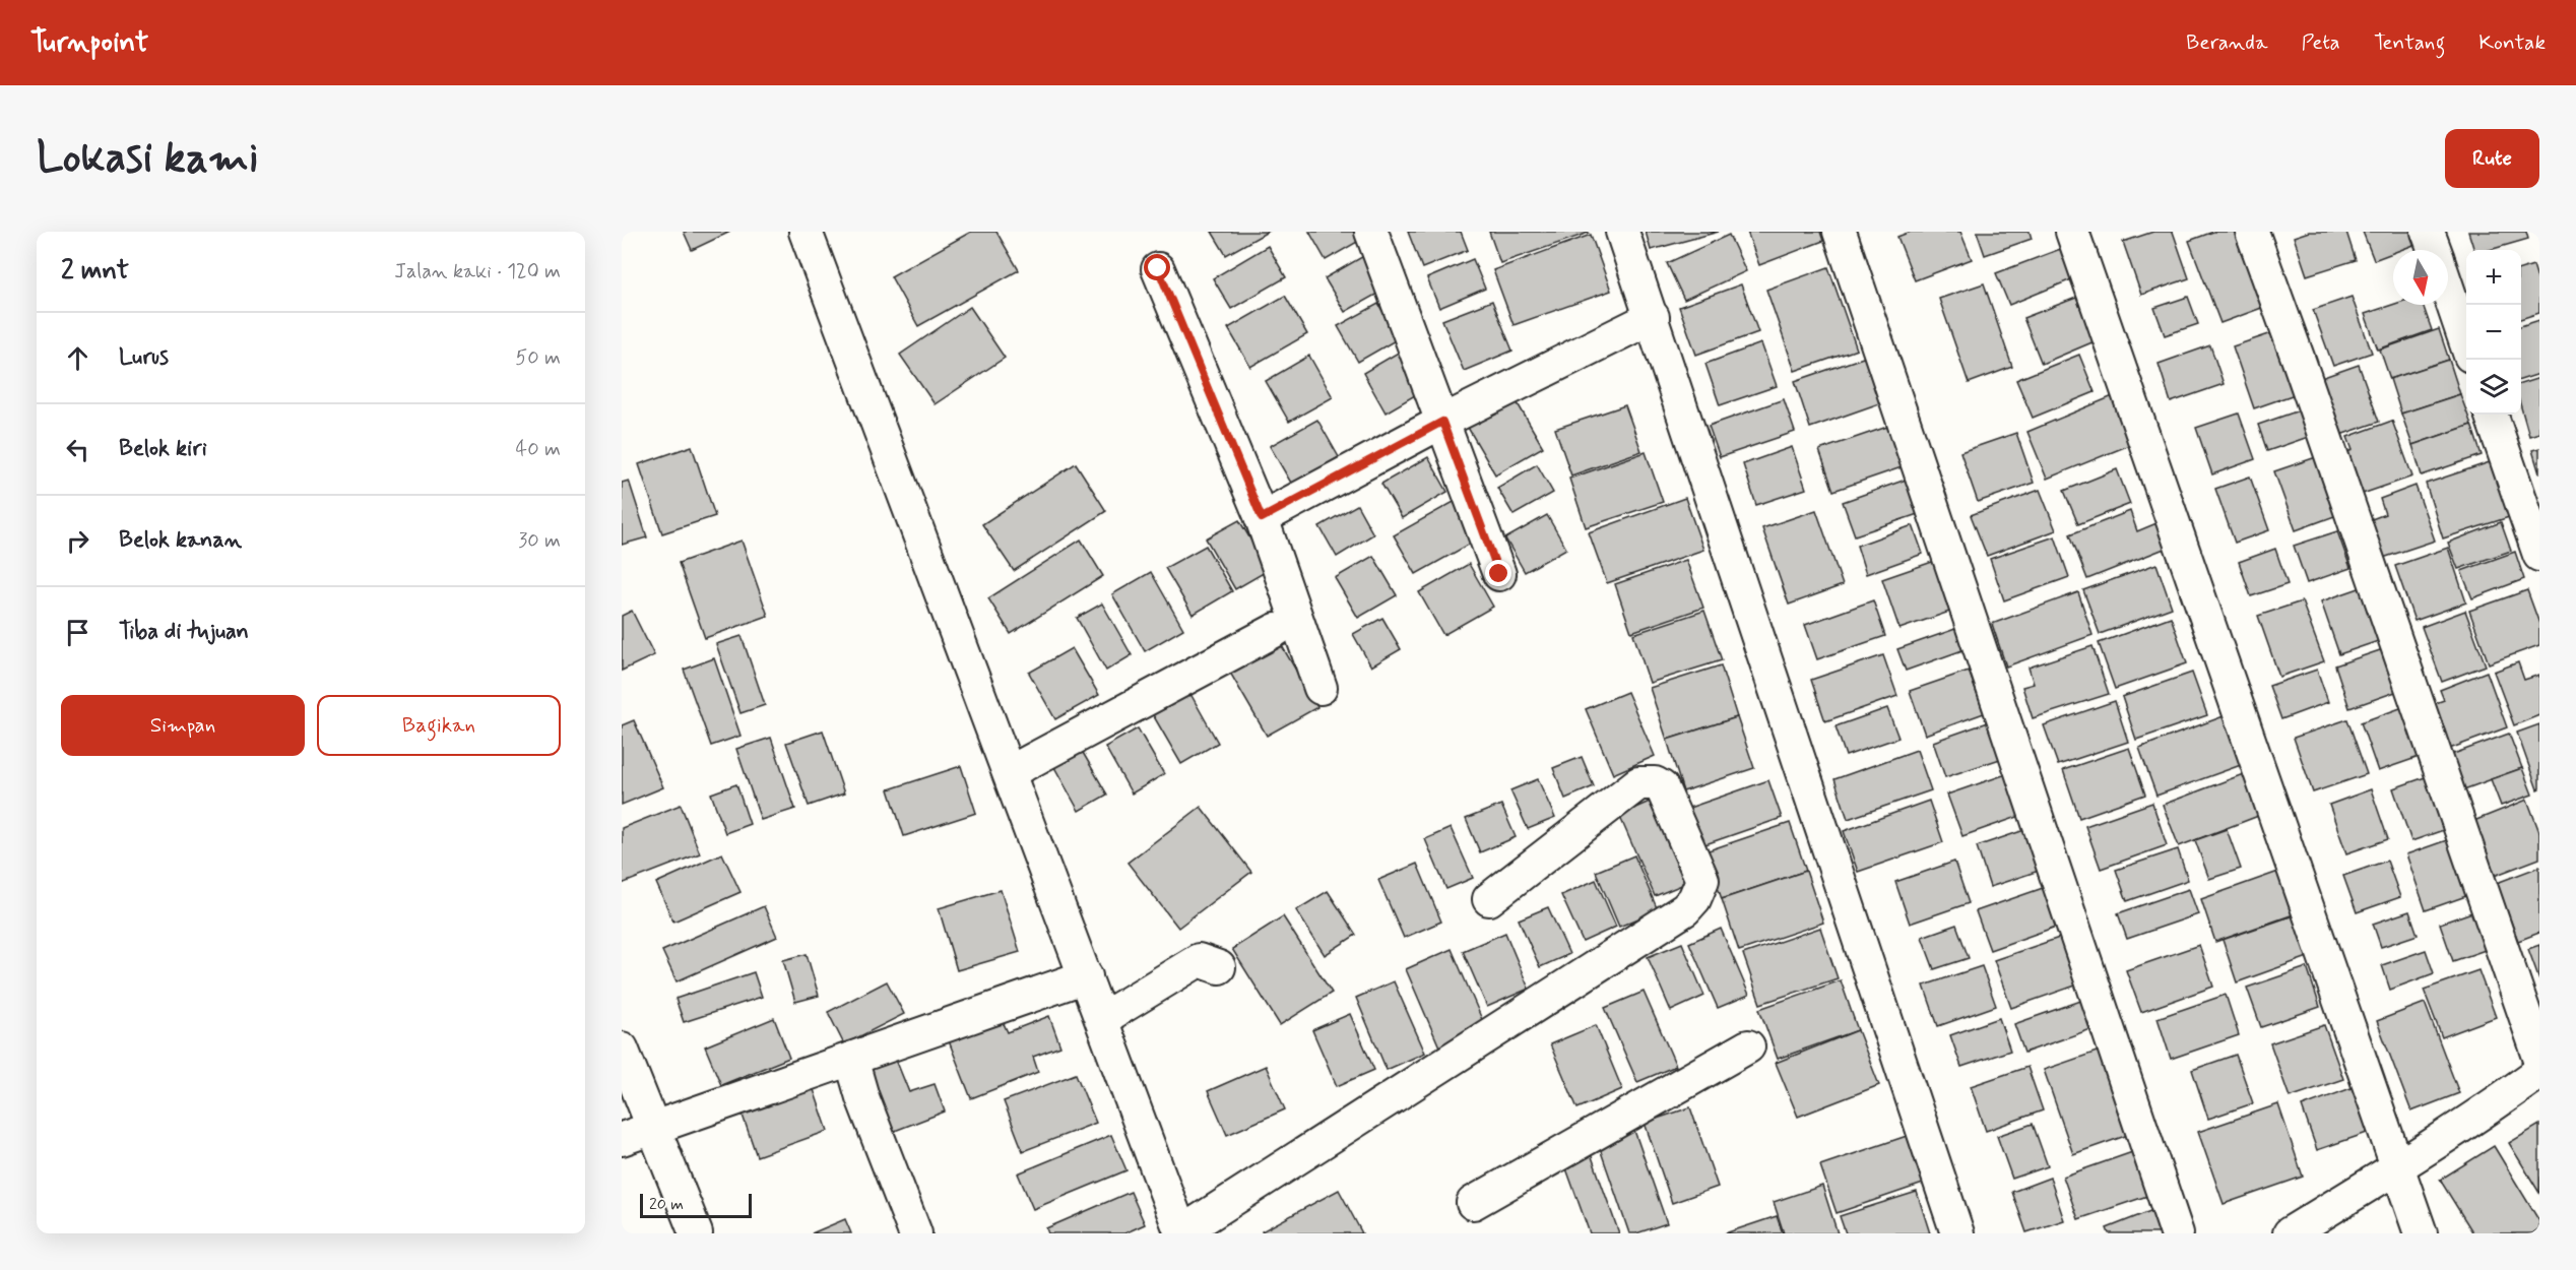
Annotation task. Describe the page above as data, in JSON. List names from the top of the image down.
{
  "scale_bar": "20 m",
  "north": "bottom",
  "page": {
    "header": "Turnpoint",
    "nav": [
      "Beranda",
      "Peta",
      "Tentang",
      "Kontak"
    ],
    "buttons": [
      "Rute",
      ["Simpan", "Bagikan"]
    ],
    "title": "Lokasi kami",
    "heading": ["2 mnt", "Jalan kaki · 120 m"],
    "map_buttons": ["+", "−"],
    "list": [
      ["Lurus", "50 m"],
      ["Belok kiri", "40 m"],
      ["Belok kanan", "30 m"],
      "Tiba di tujuan"
    ],
    "scale": "20 m"
  }
}
